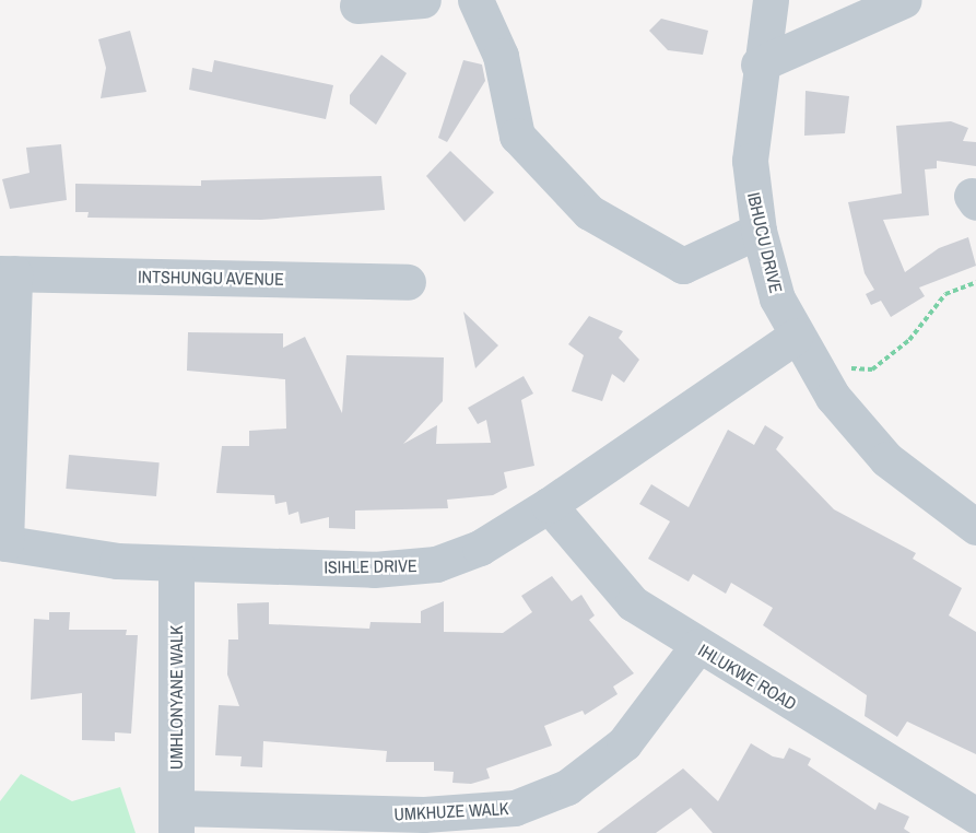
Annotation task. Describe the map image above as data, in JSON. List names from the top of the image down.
{
  "streets": {
    "street": [
      "IBHUCU DRIVE",
      "INTSHUNGU AVENUE",
      "ISIHLE DRIVE",
      "IHLUKWE ROAD",
      "UMHLONYANE WALK",
      "UMKHUZE WALK"
    ]
  },
  "crossings": [
    ["IBHUCU DRIVE", "ISIHLE DRIVE"],
    ["INTSHUNGU AVENUE", "ISIHLE DRIVE"],
    ["ISIHLE DRIVE", "IHLUKWE ROAD"],
    ["ISIHLE DRIVE", "UMHLONYANE WALK"],
    ["IHLUKWE ROAD", "UMKHUZE WALK"],
    ["UMHLONYANE WALK", "UMKHUZE WALK"]
  ]
}
